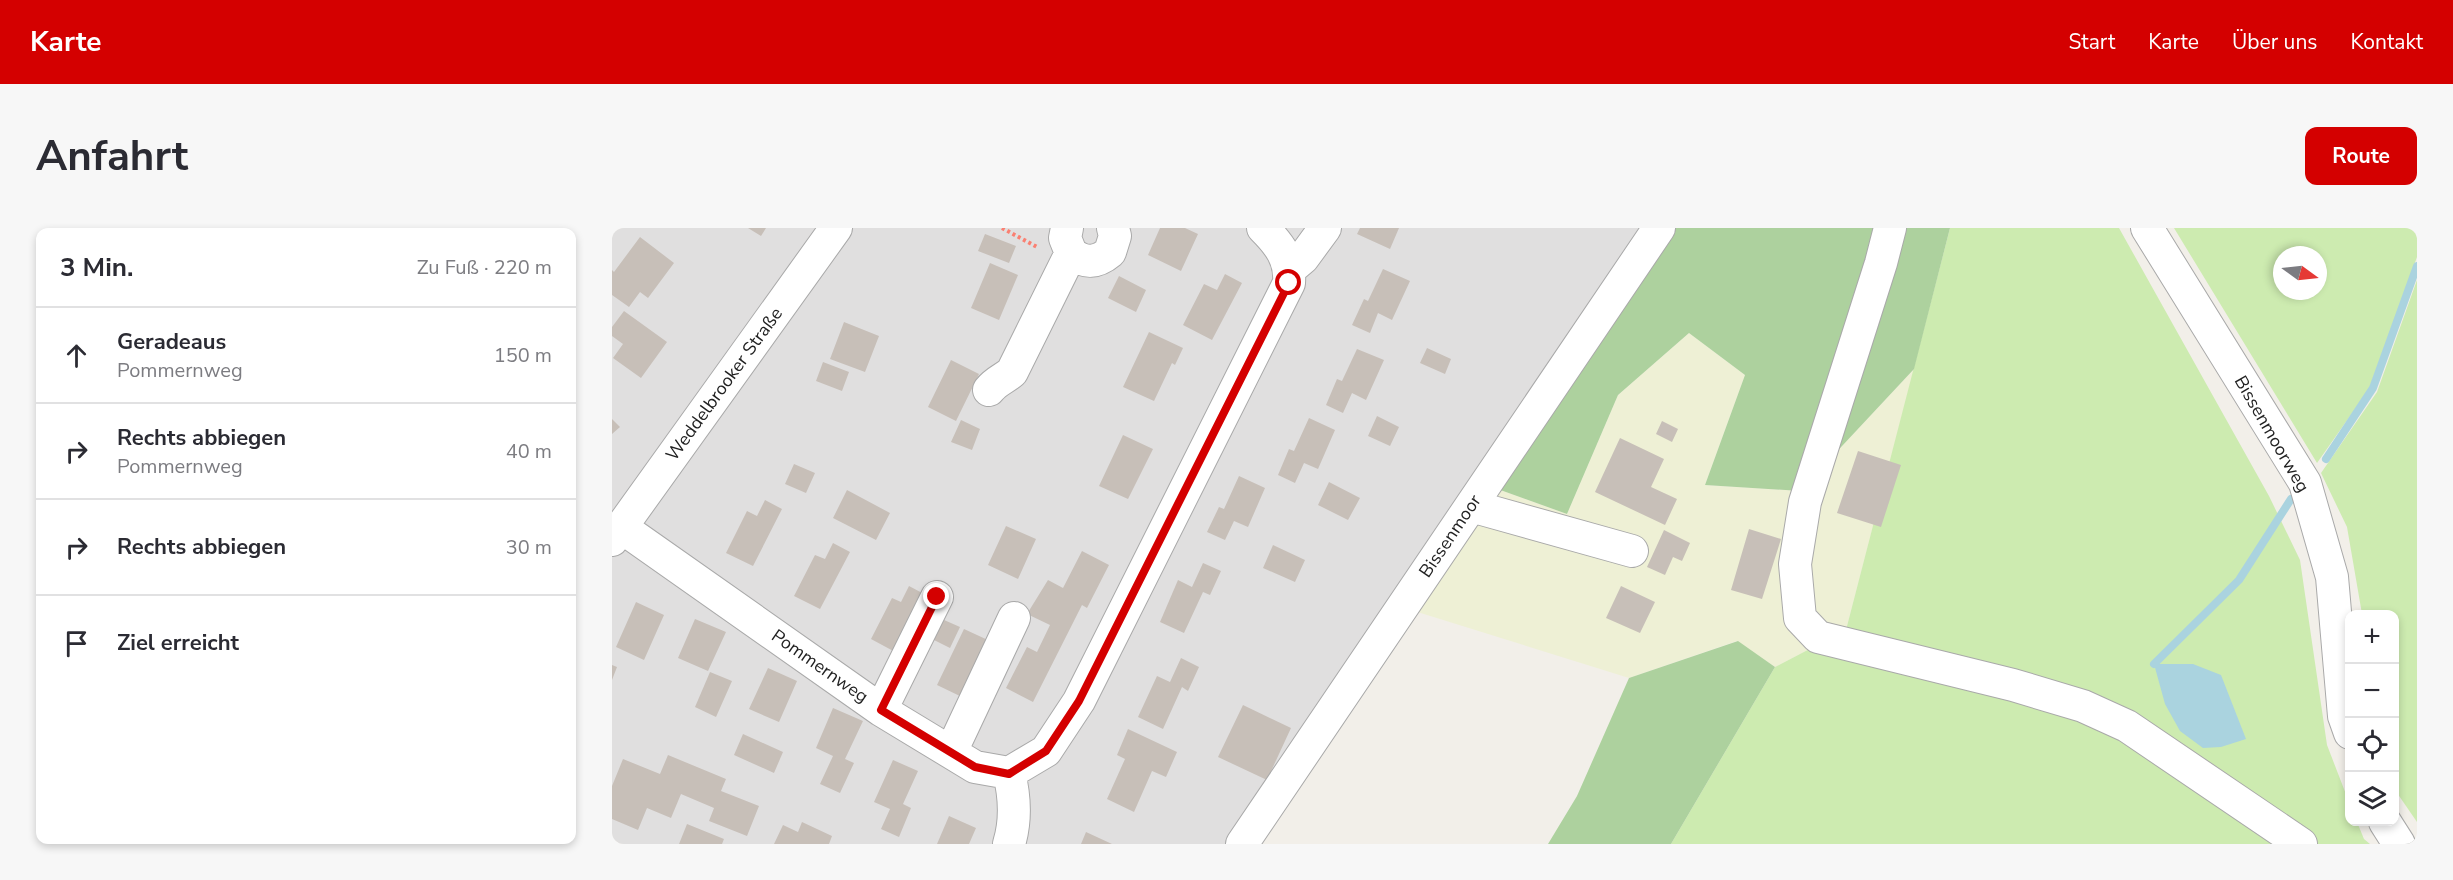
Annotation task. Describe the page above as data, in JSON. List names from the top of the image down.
{
  "streets": {
    "street": [
      "Weddelbrooker Straße",
      "Bissenmoorweg",
      "Bissenmoor",
      "Pommernweg"
    ]
  },
  "crossings": [
    ["Weddelbrooker Straße", "Pommernweg"]
  ],
  "north": "right",
  "page": {
    "header": "Karte",
    "nav": [
      "Start",
      "Karte",
      "Über uns",
      "Kontakt"
    ],
    "buttons": "Route",
    "title": "Anfahrt",
    "heading": ["3 Min.", "Zu Fuß · 220 m"],
    "list": [
      ["Geradeaus", "Pommernweg", "150 m"],
      ["Rechts abbiegen", "Pommernweg", "40 m"],
      ["Rechts abbiegen", "30 m"],
      "Ziel erreicht"
    ],
    "map_buttons": ["+", "−"]
  }
}
